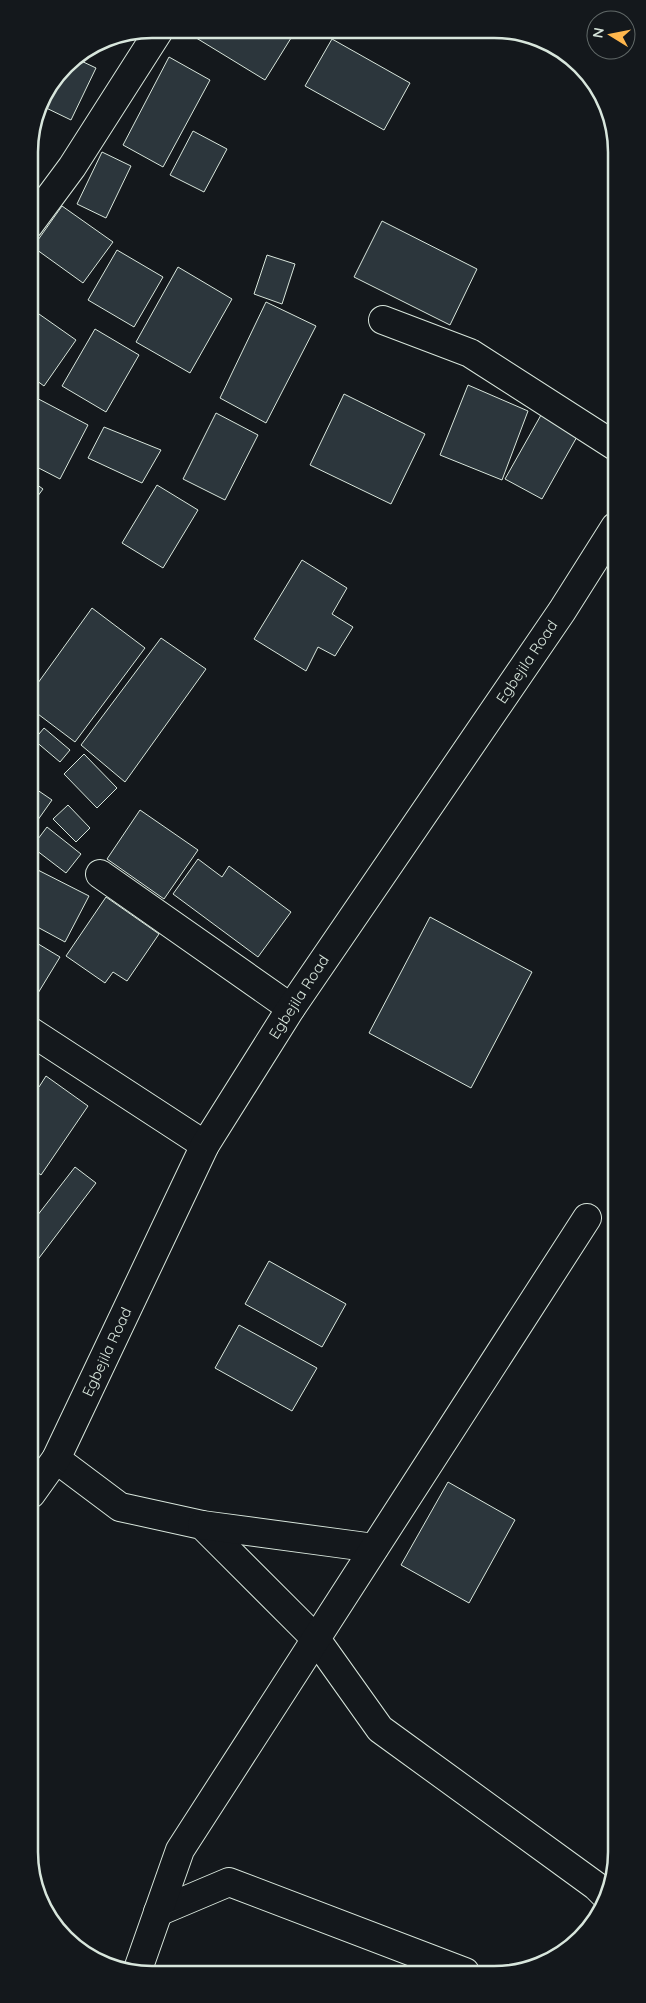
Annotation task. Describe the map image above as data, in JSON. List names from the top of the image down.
{
  "streets": {
    "street": ["Egbejila Road"]
  },
  "north": "left"
}
